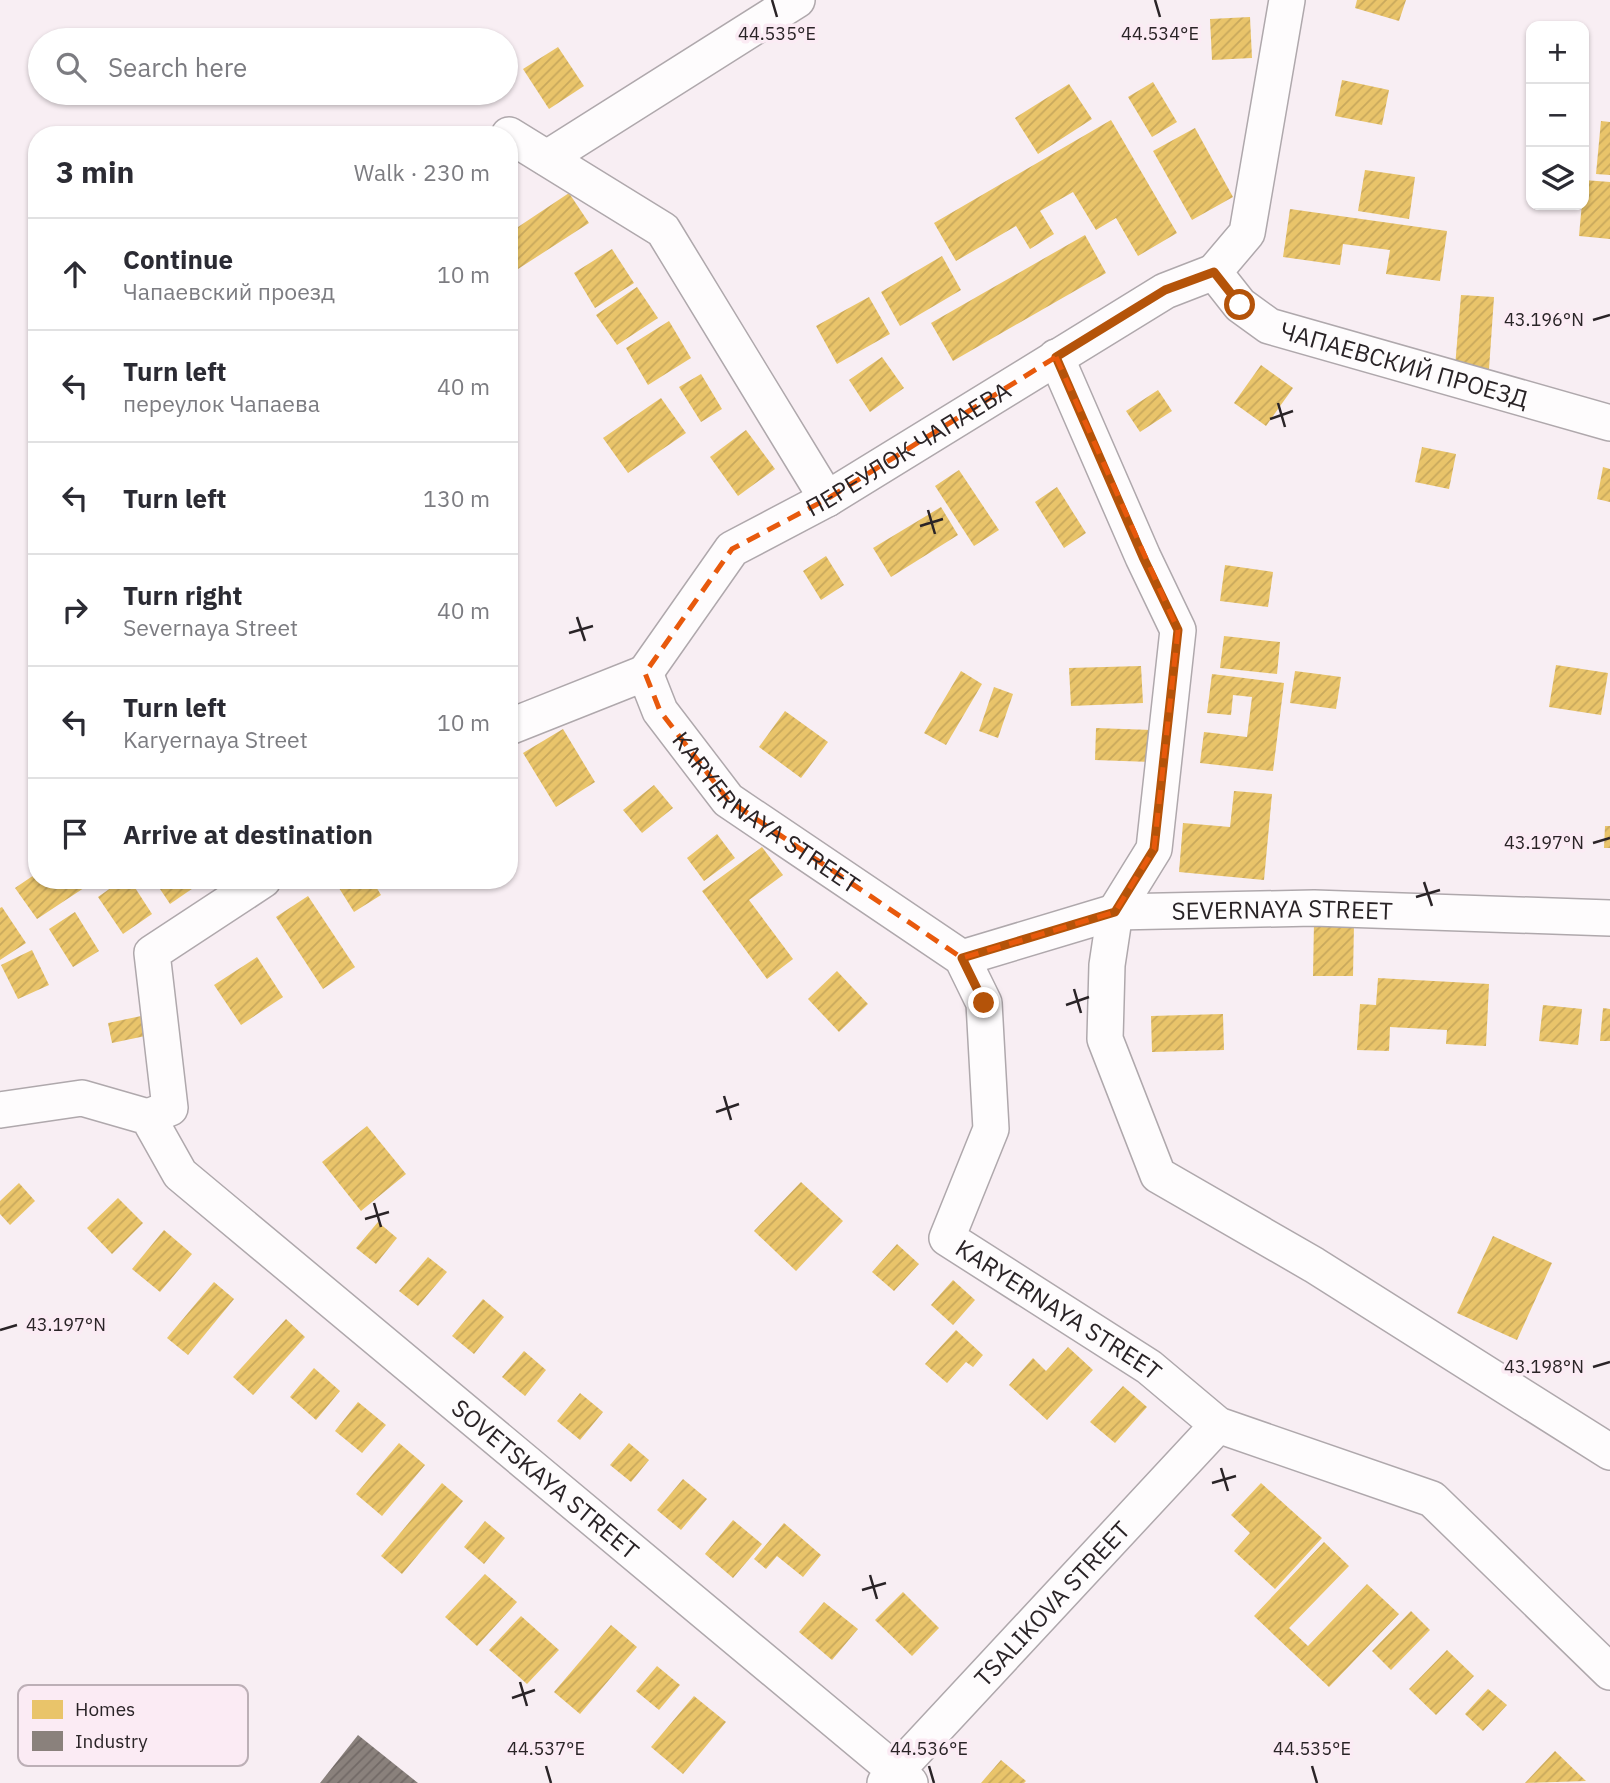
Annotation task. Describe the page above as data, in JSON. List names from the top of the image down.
{
  "streets": {
    "street": [
      "ЧАПАЕВСКИЙ ПРОЕЗД",
      "ПЕРЕУЛОК ЧАПАЕВА",
      "KARYERNAYA STREET",
      "SEVERNAYA STREET",
      "SOVETSKAYA STREET",
      "TSALIKOVA STREET"
    ]
  },
  "crossings": [
    ["ЧАПАЕВСКИЙ ПРОЕЗД", "ПЕРЕУЛОК ЧАПАЕВА"],
    ["ПЕРЕУЛОК ЧАПАЕВА", "KARYERNAYA STREET"],
    ["KARYERNAYA STREET", "SEVERNAYA STREET"],
    ["KARYERNAYA STREET", "TSALIKOVA STREET"],
    ["SOVETSKAYA STREET", "TSALIKOVA STREET"]
  ],
  "legend": ["Homes", "Industry"],
  "page": {
    "map_buttons": ["+", "−"],
    "search": "Search here",
    "heading": ["3 min", "Walk · 230 m"],
    "list": [
      ["Continue", "Чапаевский проезд", "10 m"],
      ["Turn left", "переулок Чапаева", "40 m"],
      ["Turn left", "130 m"],
      ["Turn right", "Severnaya Street", "40 m"],
      ["Turn left", "Karyernaya Street", "10 m"],
      "Arrive at destination"
    ]
  },
  "coordinates": [
    "44.535°E",
    "44.534°E",
    "43.196°N",
    "43.197°N",
    "43.198°N",
    "44.537°E",
    "44.536°E"
  ]
}
